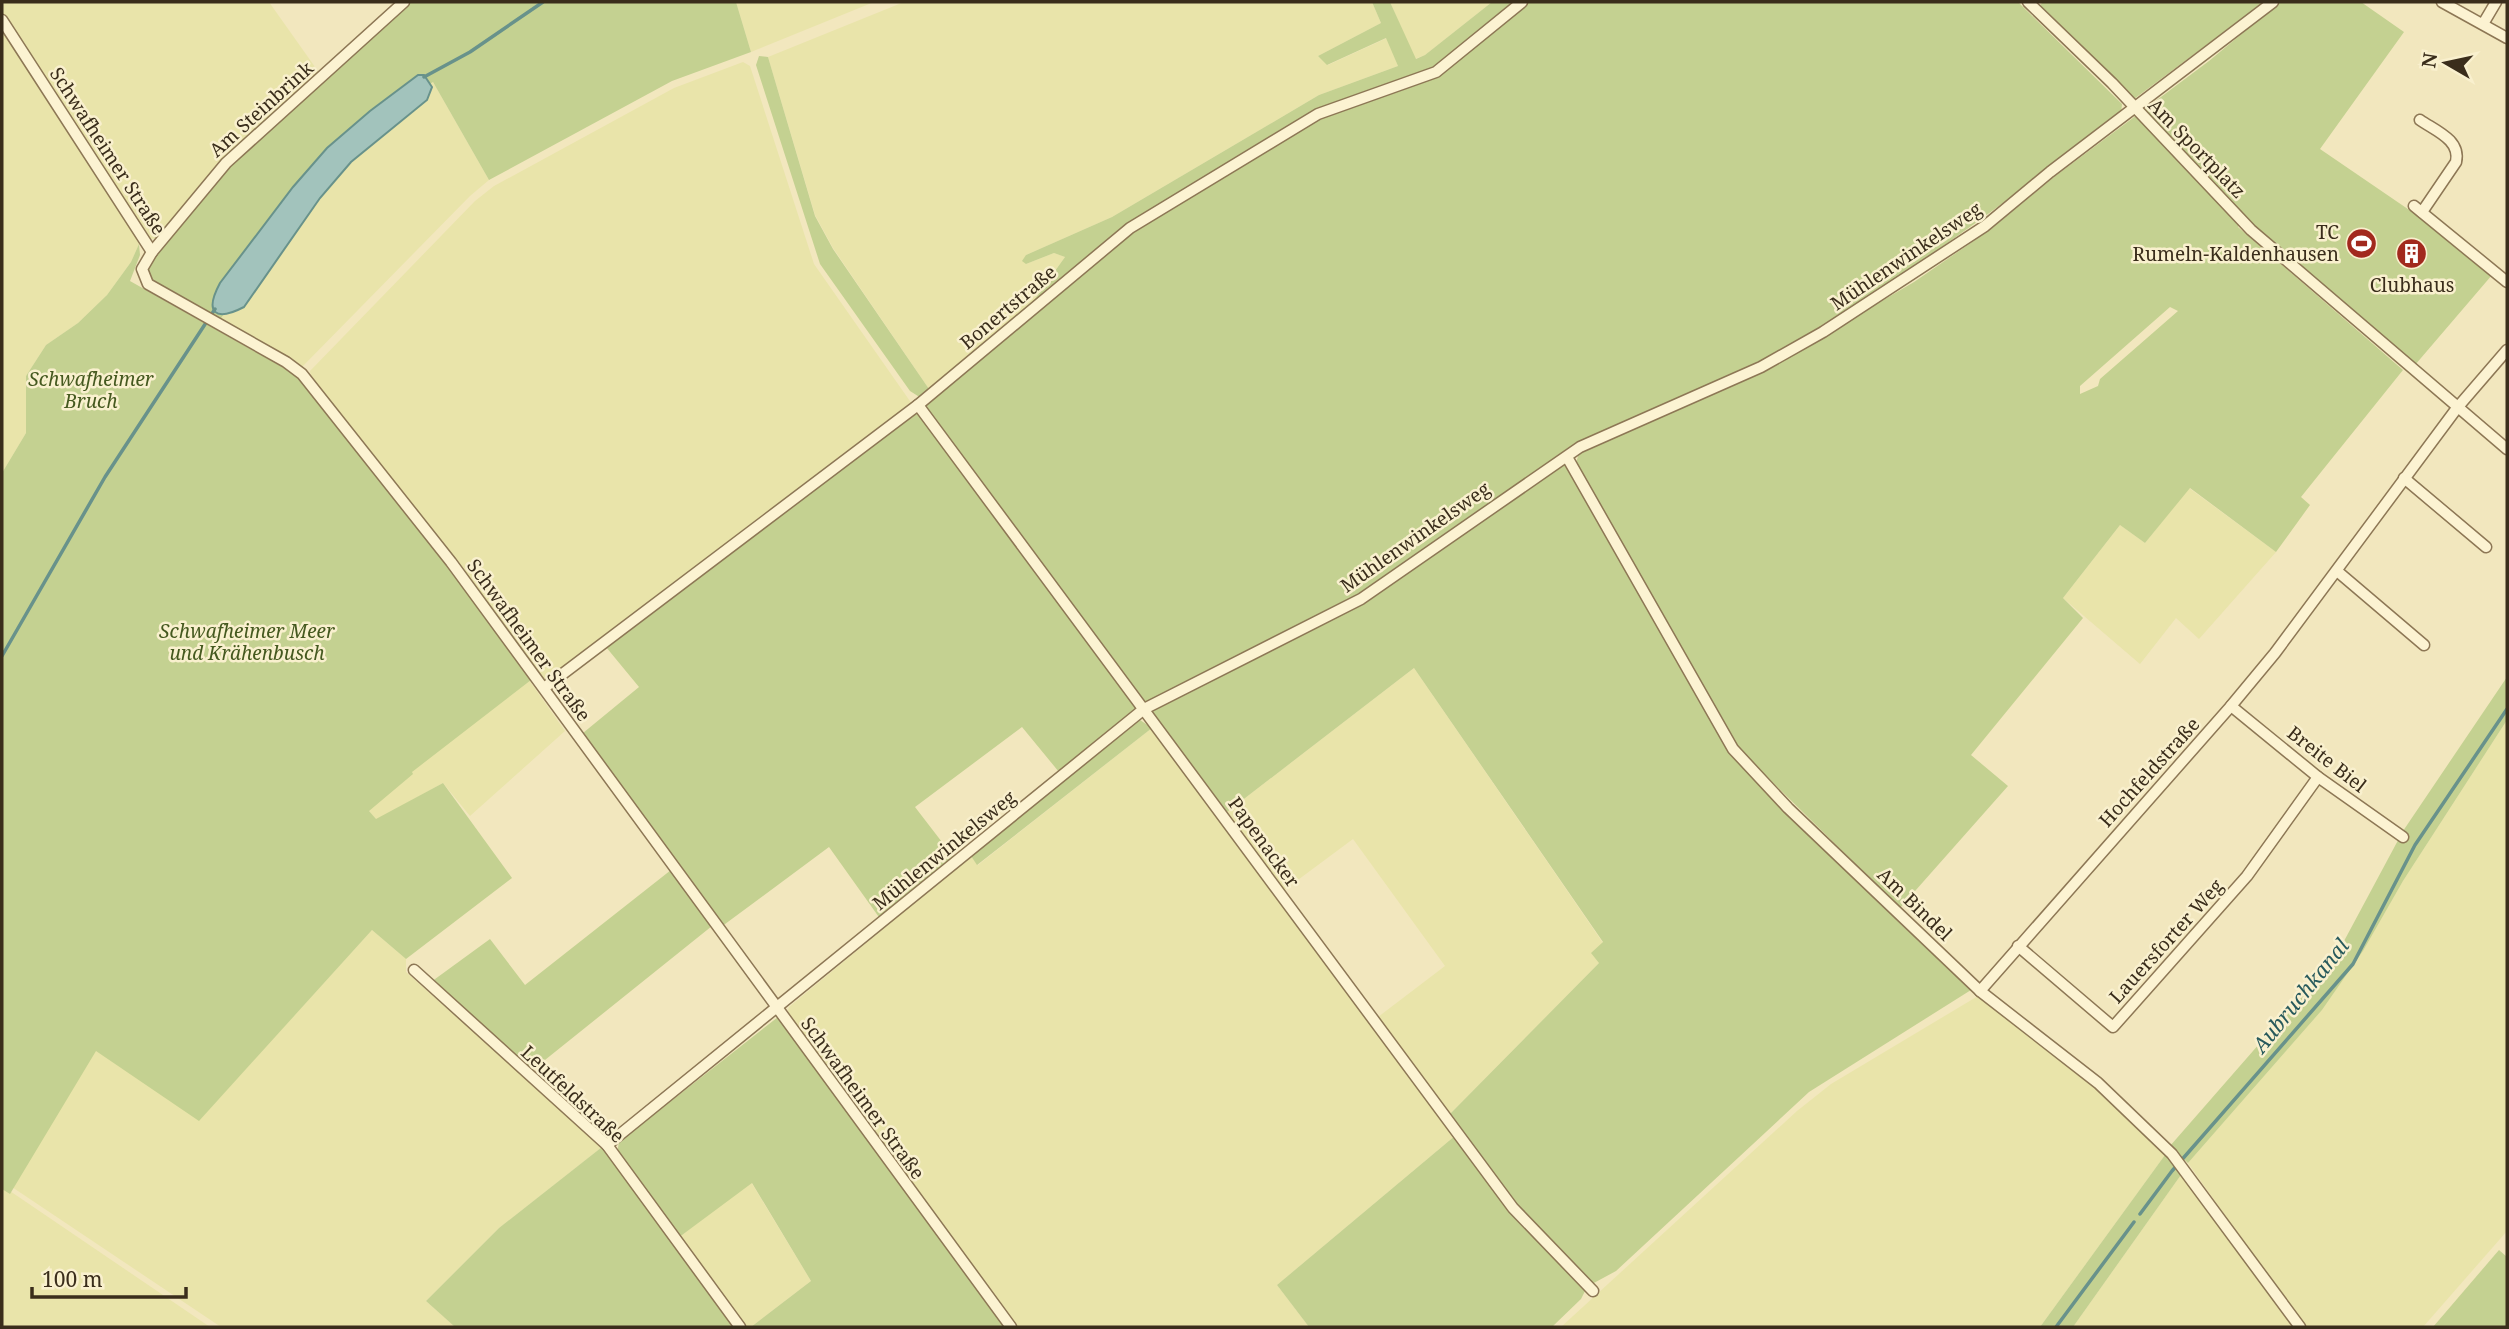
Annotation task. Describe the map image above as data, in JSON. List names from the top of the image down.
{
  "streets": {
    "street": [
      "Am Steinbrink",
      "Am Sportplatz",
      "Schwafheimer Straße",
      "Mühlenwinkelsweg",
      "Bonertstraße",
      "Breite Biel",
      "Hochfeldstraße",
      "Papenacker",
      "Am Bindel",
      "Lauersforter Weg",
      "Leutfeldstraße"
    ]
  },
  "crossings": [
    ["Am Steinbrink", "Schwafheimer Straße"],
    ["Am Sportplatz", "Mühlenwinkelsweg"],
    ["Am Sportplatz", "Hochfeldstraße"],
    ["Schwafheimer Straße", "Mühlenwinkelsweg"],
    ["Schwafheimer Straße", "Bonertstraße"],
    ["Mühlenwinkelsweg", "Papenacker"],
    ["Mühlenwinkelsweg", "Am Bindel"],
    ["Mühlenwinkelsweg", "Leutfeldstraße"],
    ["Bonertstraße", "Papenacker"],
    ["Breite Biel", "Hochfeldstraße"],
    ["Breite Biel", "Lauersforter Weg"],
    ["Hochfeldstraße", "Am Bindel"],
    ["Hochfeldstraße", "Lauersforter Weg"]
  ],
  "water": ["Aubruchkanal"],
  "parks": ["Schwafheimer Bruch", "Schwafheimer Meer und Krähenbusch"],
  "places": {
    "sports": ["TC Rumeln-Kaldenhausen"],
    "building": ["Clubhaus"]
  },
  "scale_bar": "100 m",
  "north": "left"
}
